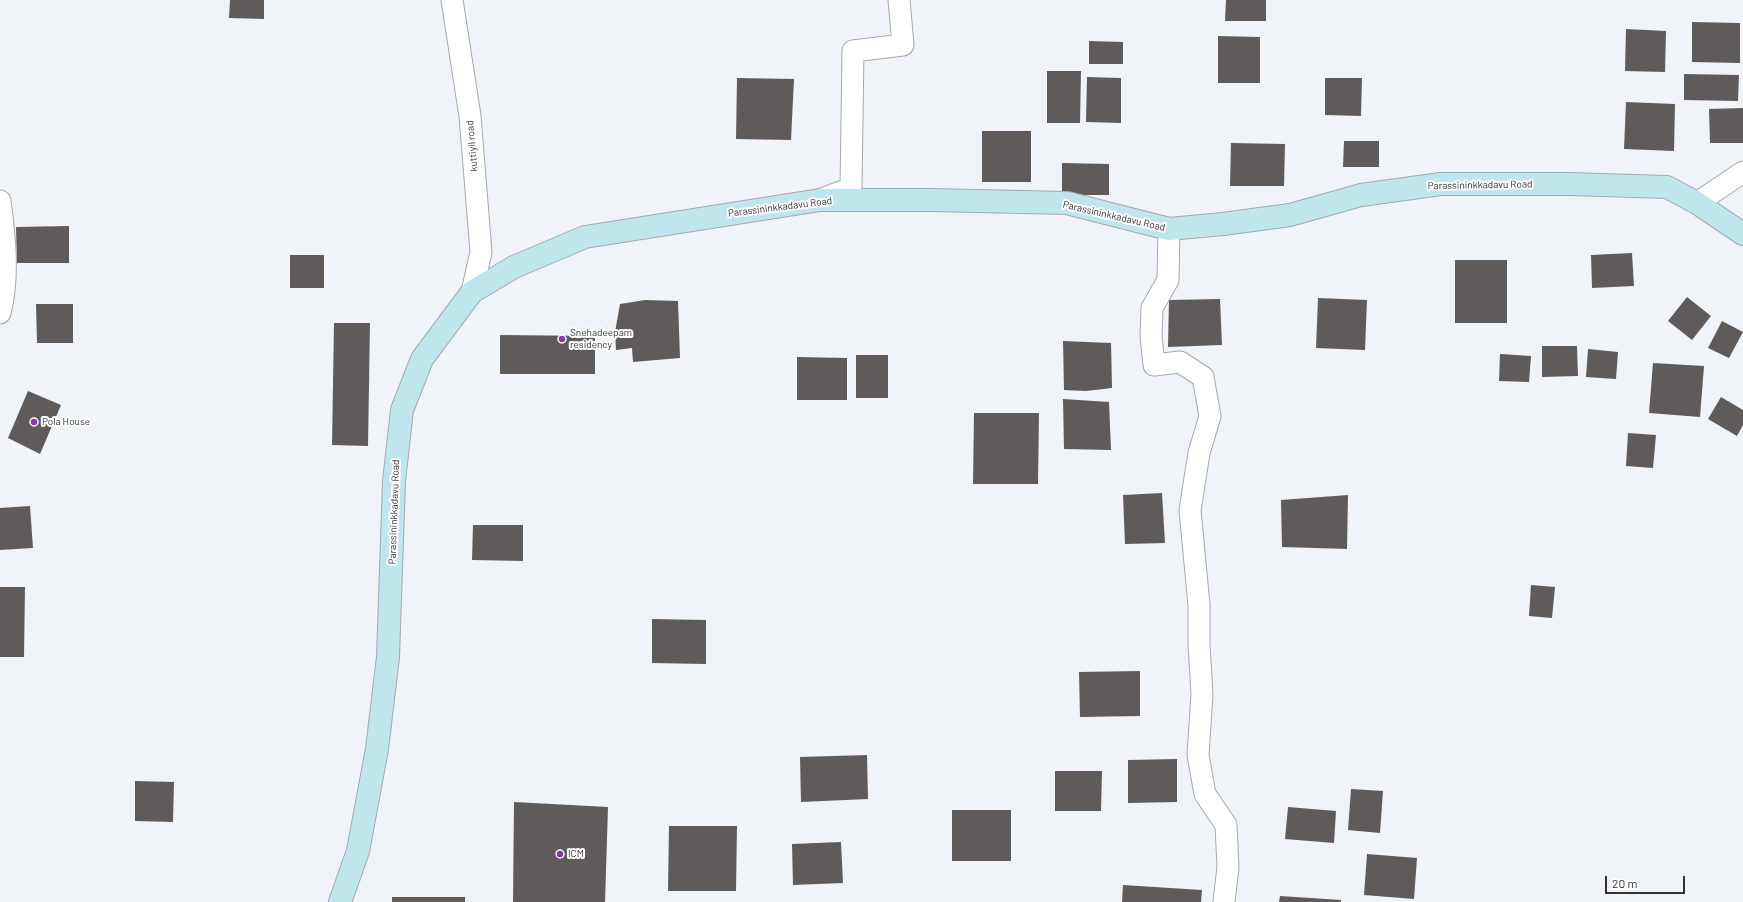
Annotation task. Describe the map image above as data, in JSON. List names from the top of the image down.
{
  "streets": {
    "main road": ["Parassininkkadavu Road"],
    "street": ["kuttiyil road"]
  },
  "crossings": [
    ["kuttiyil road", "Parassininkkadavu Road"]
  ],
  "places": ["Snehadeepam residency", "Pola House", "ICM"],
  "scale_bar": "20 m"
}
